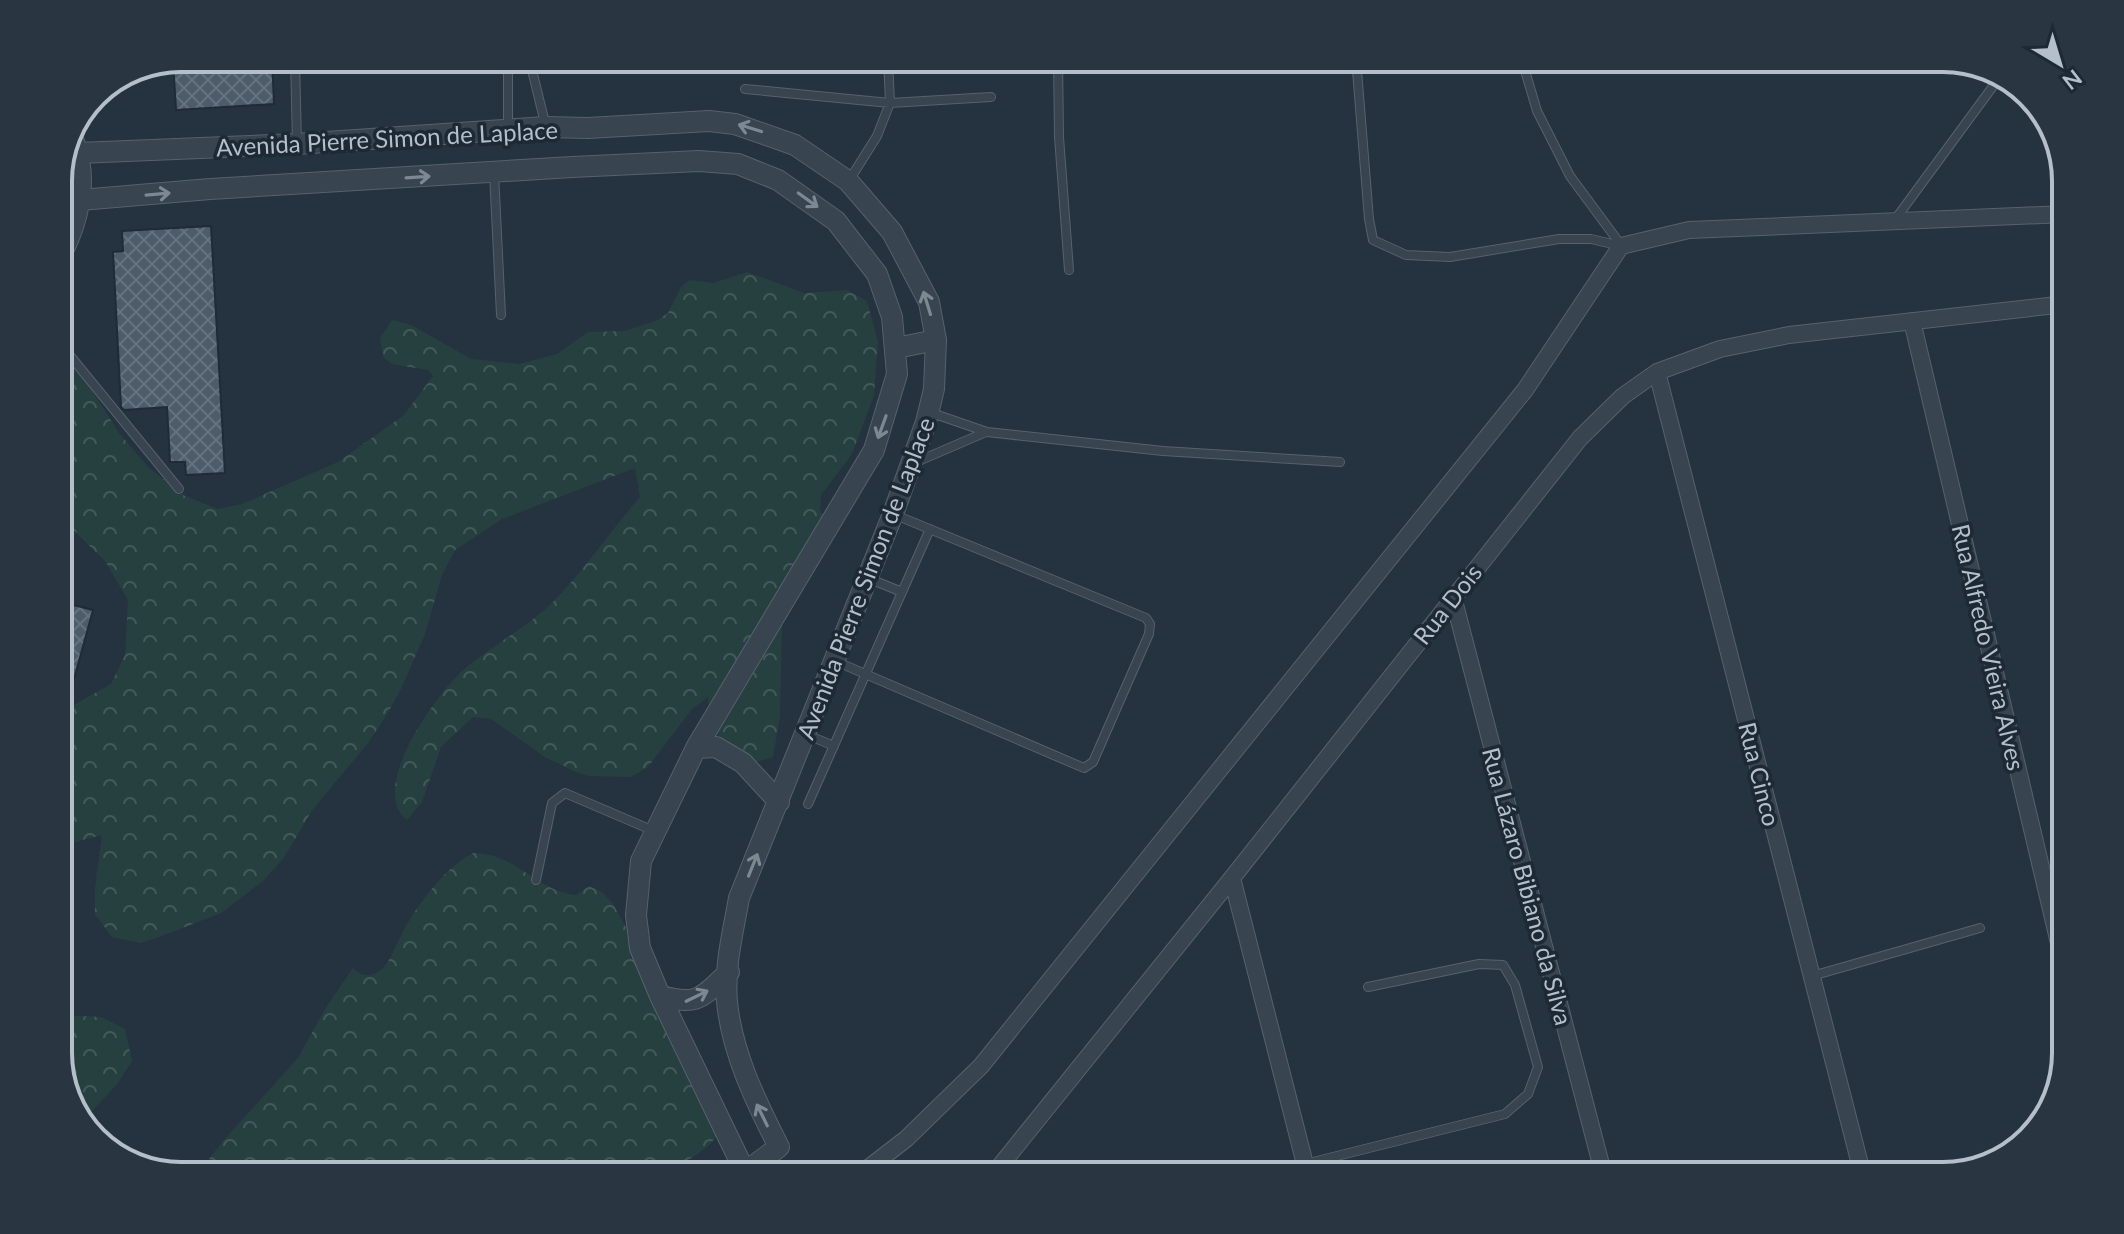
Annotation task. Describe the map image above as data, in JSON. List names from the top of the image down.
{
  "streets": {
    "street": [
      "Avenida Pierre Simon de Laplace",
      "Rua Dois",
      "Rua Alfredo Vieira Alves",
      "Rua Cinco",
      "Rua Lázaro Bibiano da Silva"
    ]
  },
  "crossings": [
    ["Rua Dois", "Rua Alfredo Vieira Alves"],
    ["Rua Dois", "Rua Cinco"],
    ["Rua Dois", "Rua Lázaro Bibiano da Silva"]
  ],
  "north": "bottom right"
}
